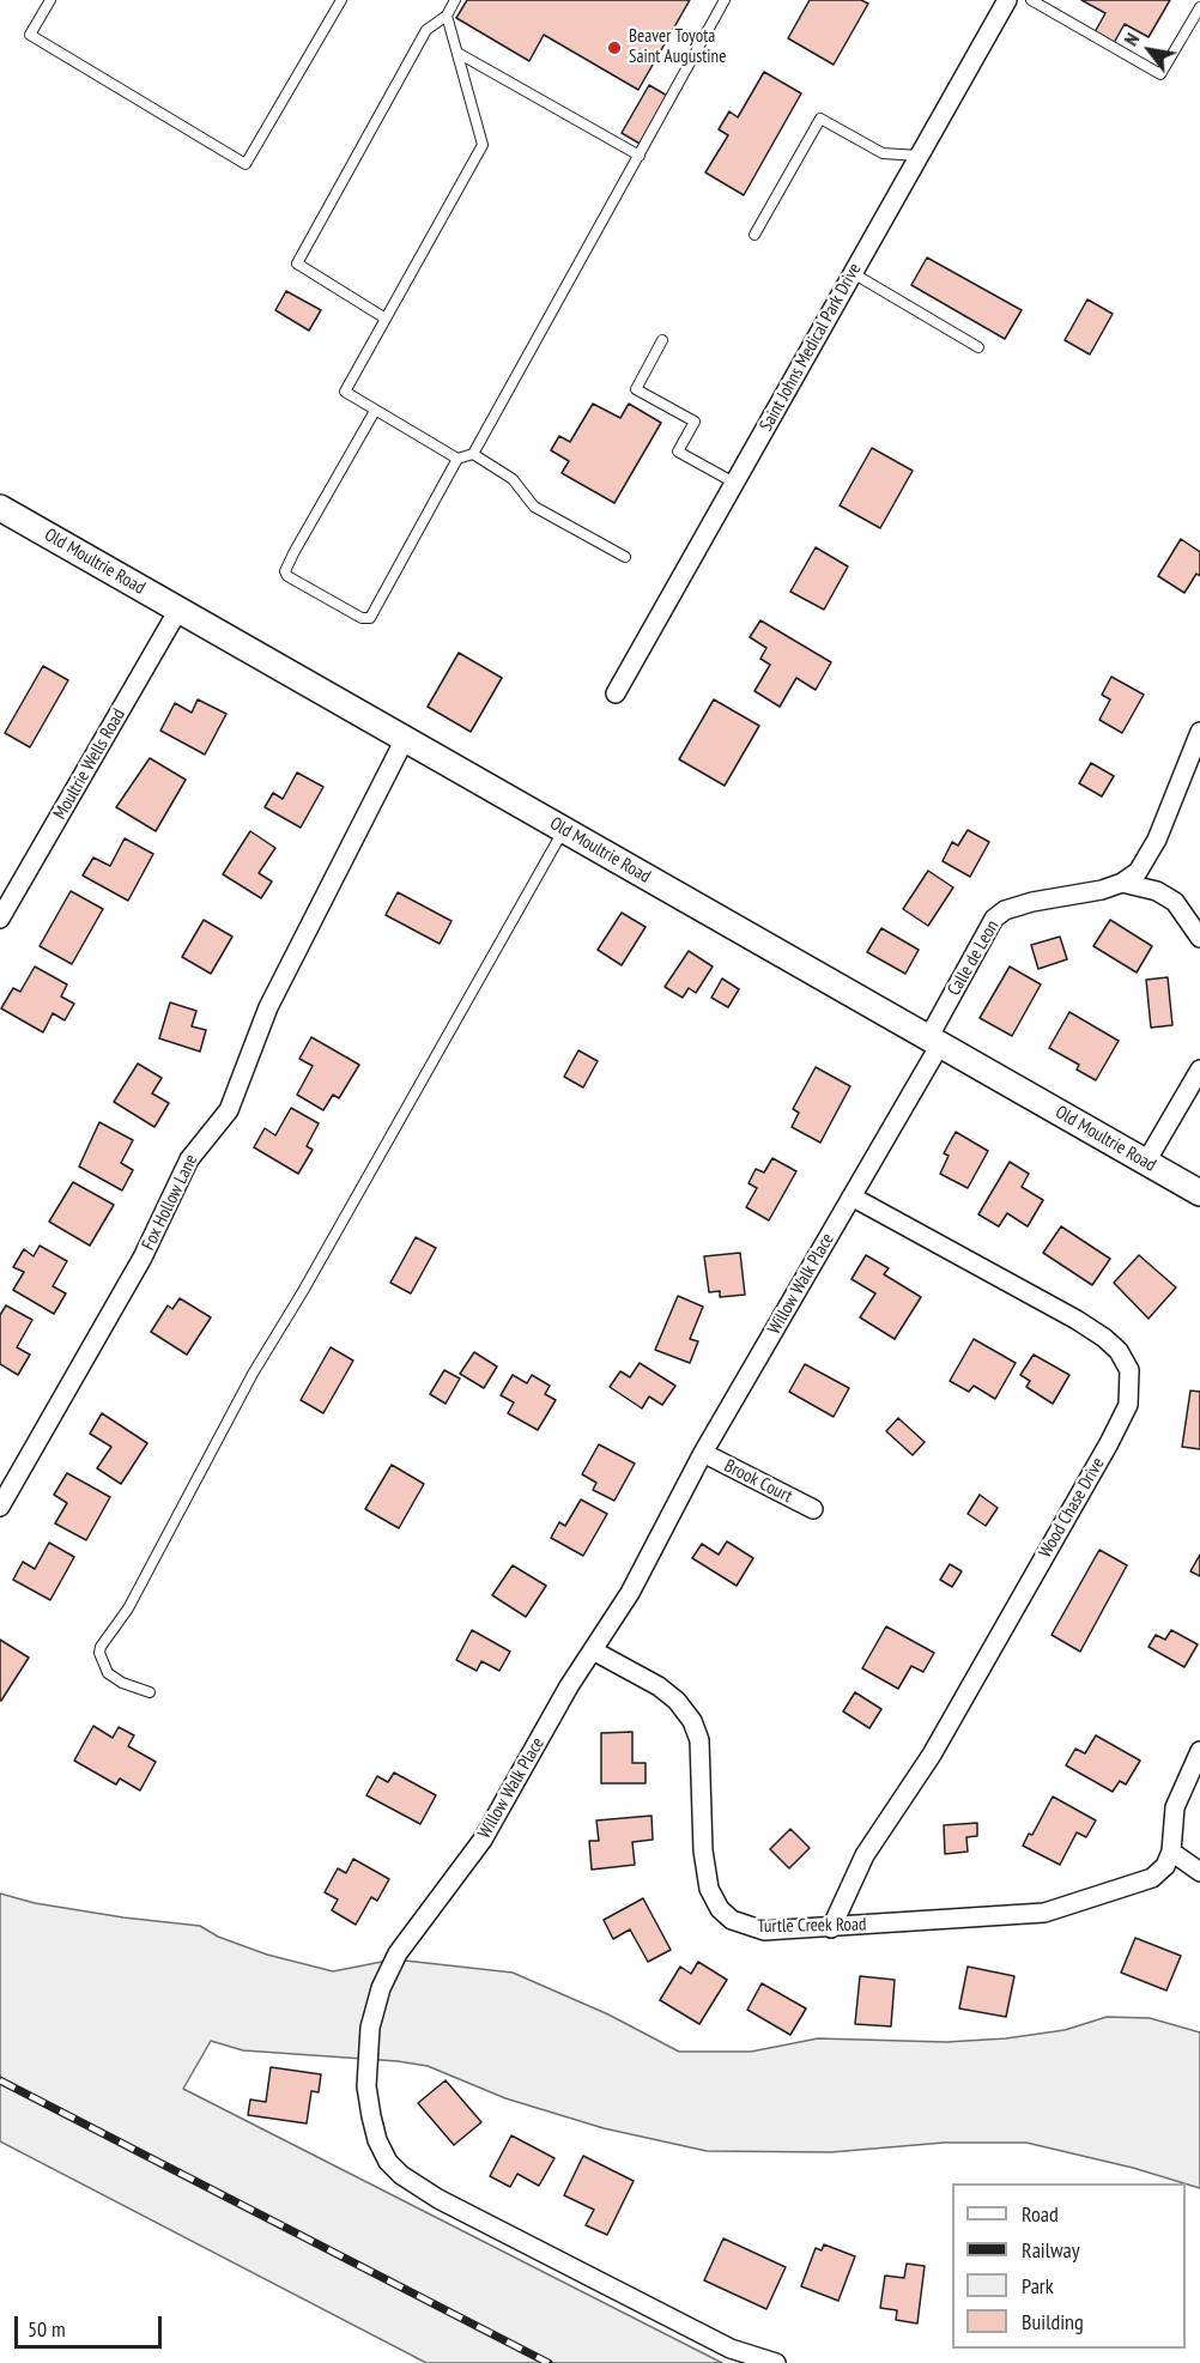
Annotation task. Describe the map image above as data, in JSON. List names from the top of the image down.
{
  "streets": {
    "main road": ["Old Moultrie Road"],
    "street": [
      "Saint Johns Medical Park Drive",
      "Moultrie Wells Road",
      "Calle de Leon",
      "Fox Hollow Lane",
      "Willow Walk Place",
      "Brook Court",
      "Wood Chase Drive",
      "Turtle Creek Road"
    ]
  },
  "crossings": [
    ["Old Moultrie Road", "Moultrie Wells Road"],
    ["Old Moultrie Road", "Calle de Leon"],
    ["Old Moultrie Road", "Fox Hollow Lane"],
    ["Old Moultrie Road", "Willow Walk Place"],
    ["Calle de Leon", "Willow Walk Place"],
    ["Willow Walk Place", "Brook Court"],
    ["Willow Walk Place", "Wood Chase Drive"],
    ["Willow Walk Place", "Turtle Creek Road"],
    ["Wood Chase Drive", "Turtle Creek Road"]
  ],
  "places": ["Beaver Toyota Saint Augustine"],
  "legend": [
    "Road",
    "Railway",
    "Park",
    "Building"
  ],
  "scale_bar": "50 m",
  "north": "top left"
}
